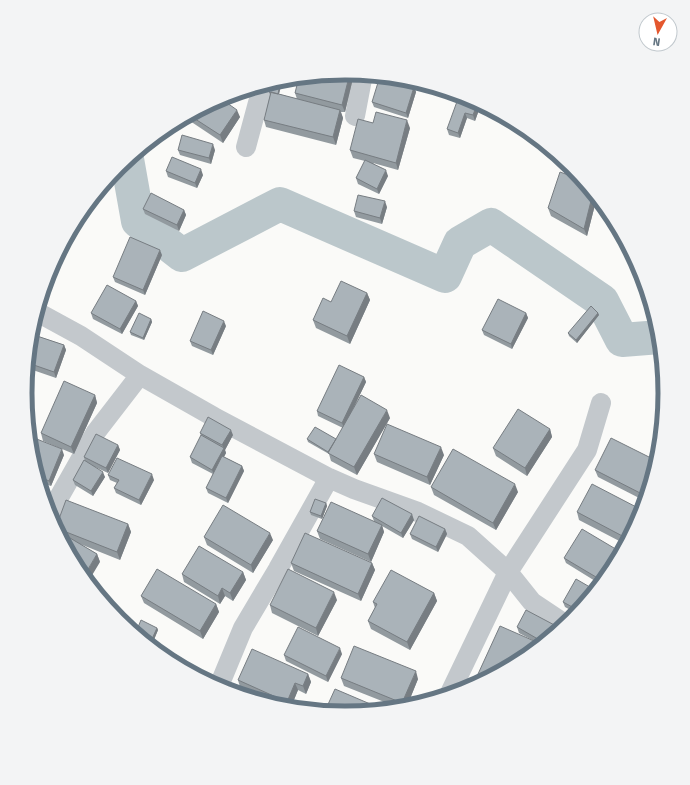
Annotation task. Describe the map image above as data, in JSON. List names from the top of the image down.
{
  "north": "bottom"
}
